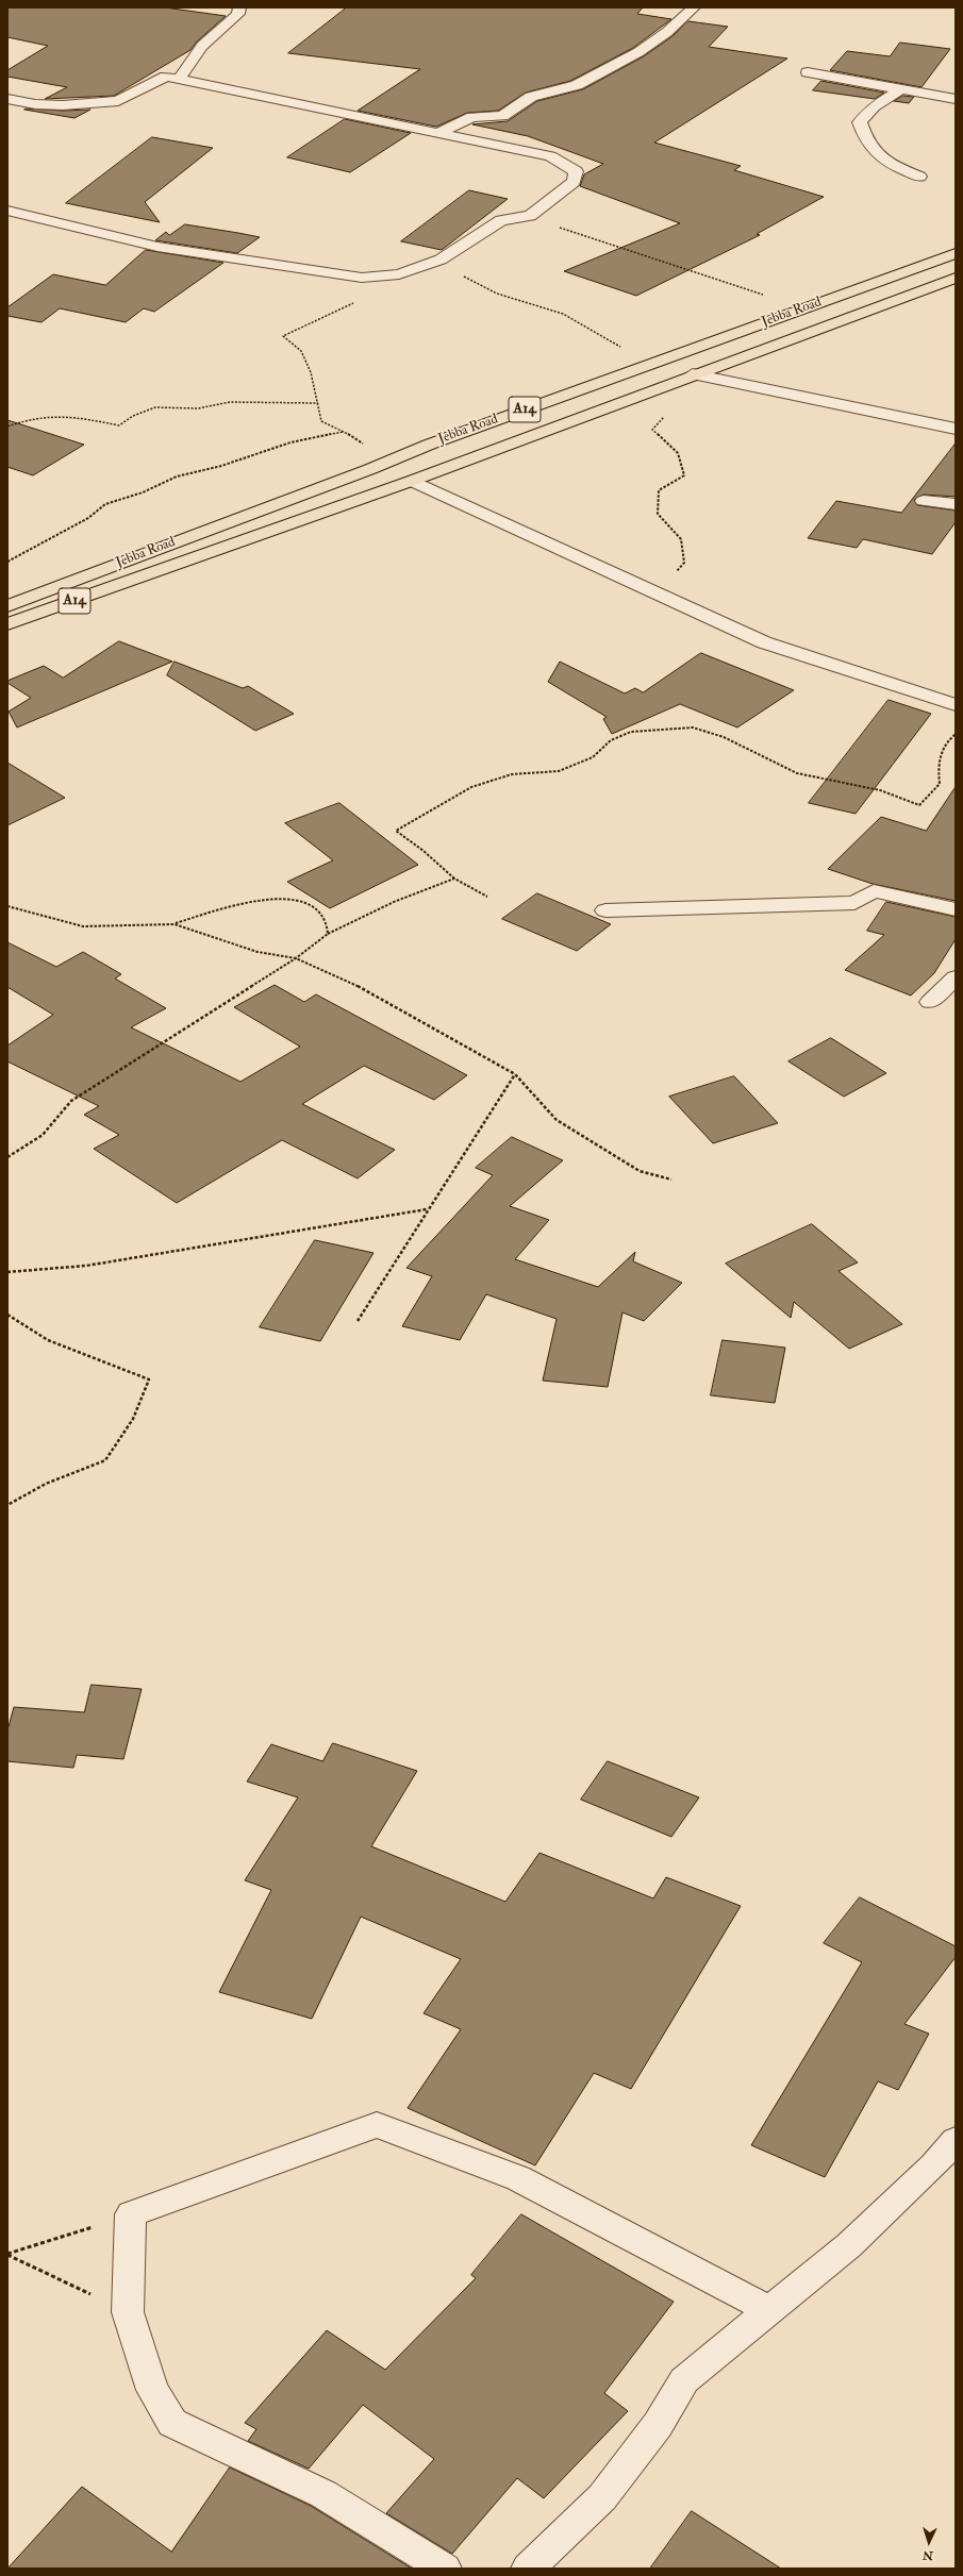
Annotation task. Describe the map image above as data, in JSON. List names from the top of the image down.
{
  "streets": {
    "highway": ["Jebba Road", "A14"]
  },
  "north": "bottom"
}
